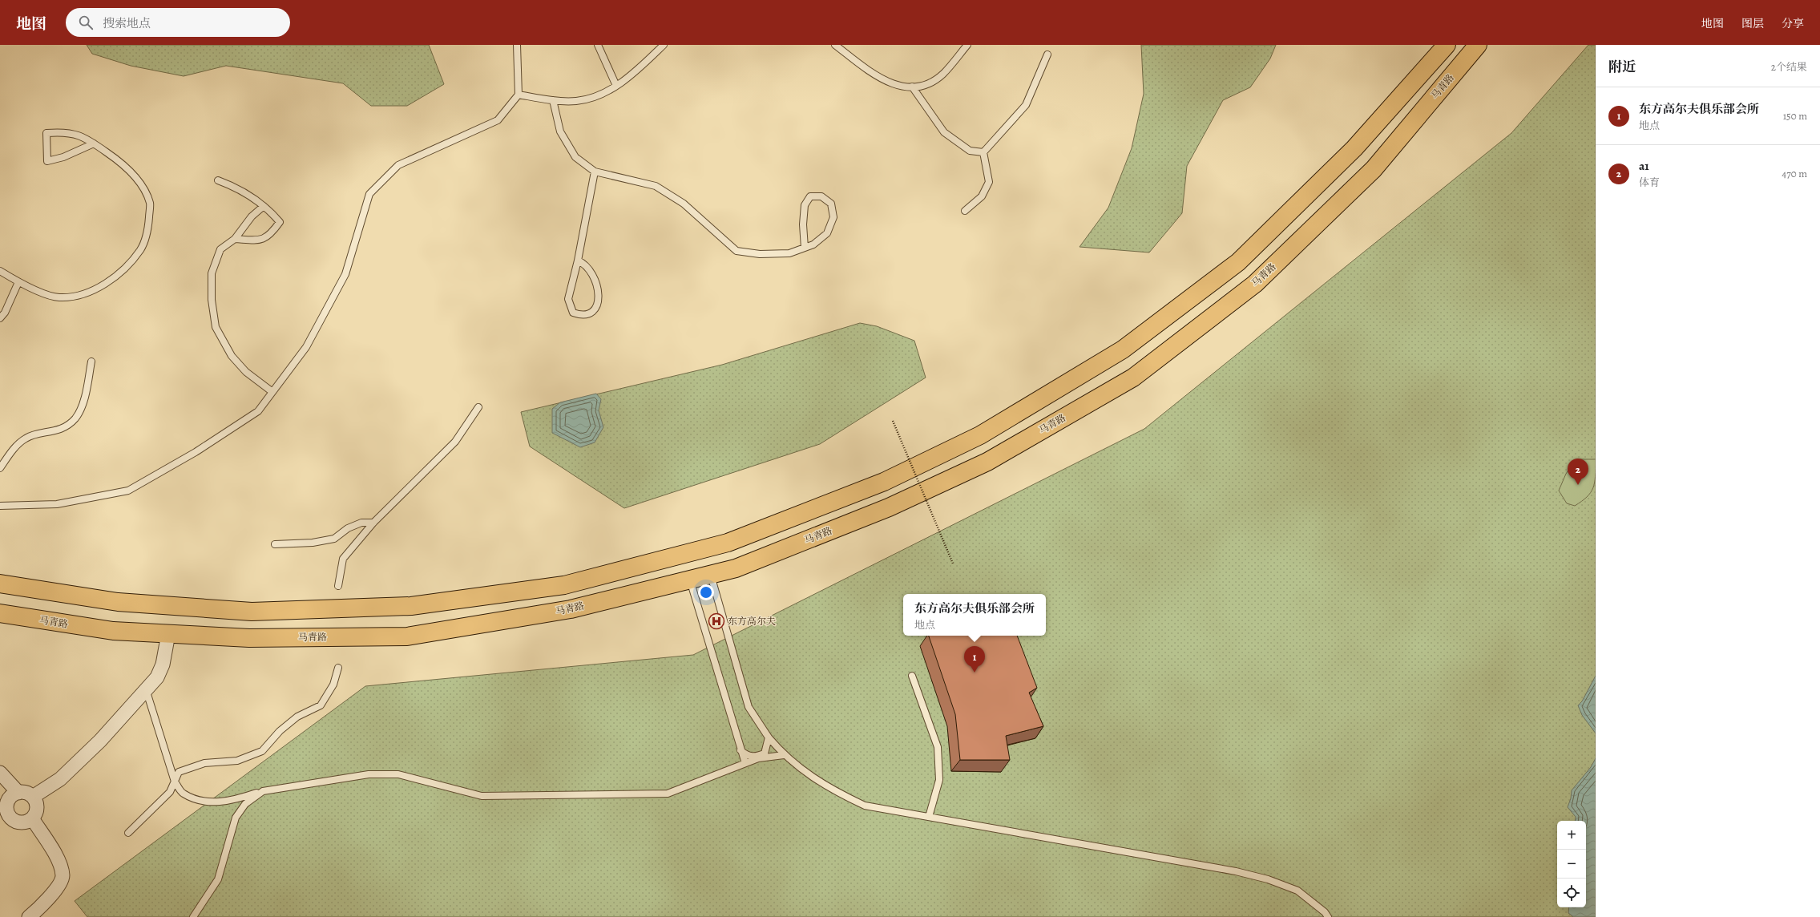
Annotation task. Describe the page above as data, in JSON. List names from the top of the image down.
{
  "streets": {
    "highway": ["马青路"]
  },
  "places": {
    "hospital": ["东方高尔夫"]
  },
  "page": {
    "header": "地图",
    "search": "搜索地点",
    "nav": ["地图", "图层", "分享"],
    "heading": ["附近", "2个结果"],
    "list": [
      {
        "mark": "1",
        "name": "东方高尔夫俱乐部会所",
        "note": "地点",
        "value": "150 m"
      },
      {
        "mark": "2",
        "name": "a1",
        "note": "体育",
        "value": "470 m"
      }
    ],
    "pins": ["2", "1"],
    "popup": ["东方高尔夫俱乐部会所", "地点"],
    "map_buttons": ["+", "−"]
  }
}
